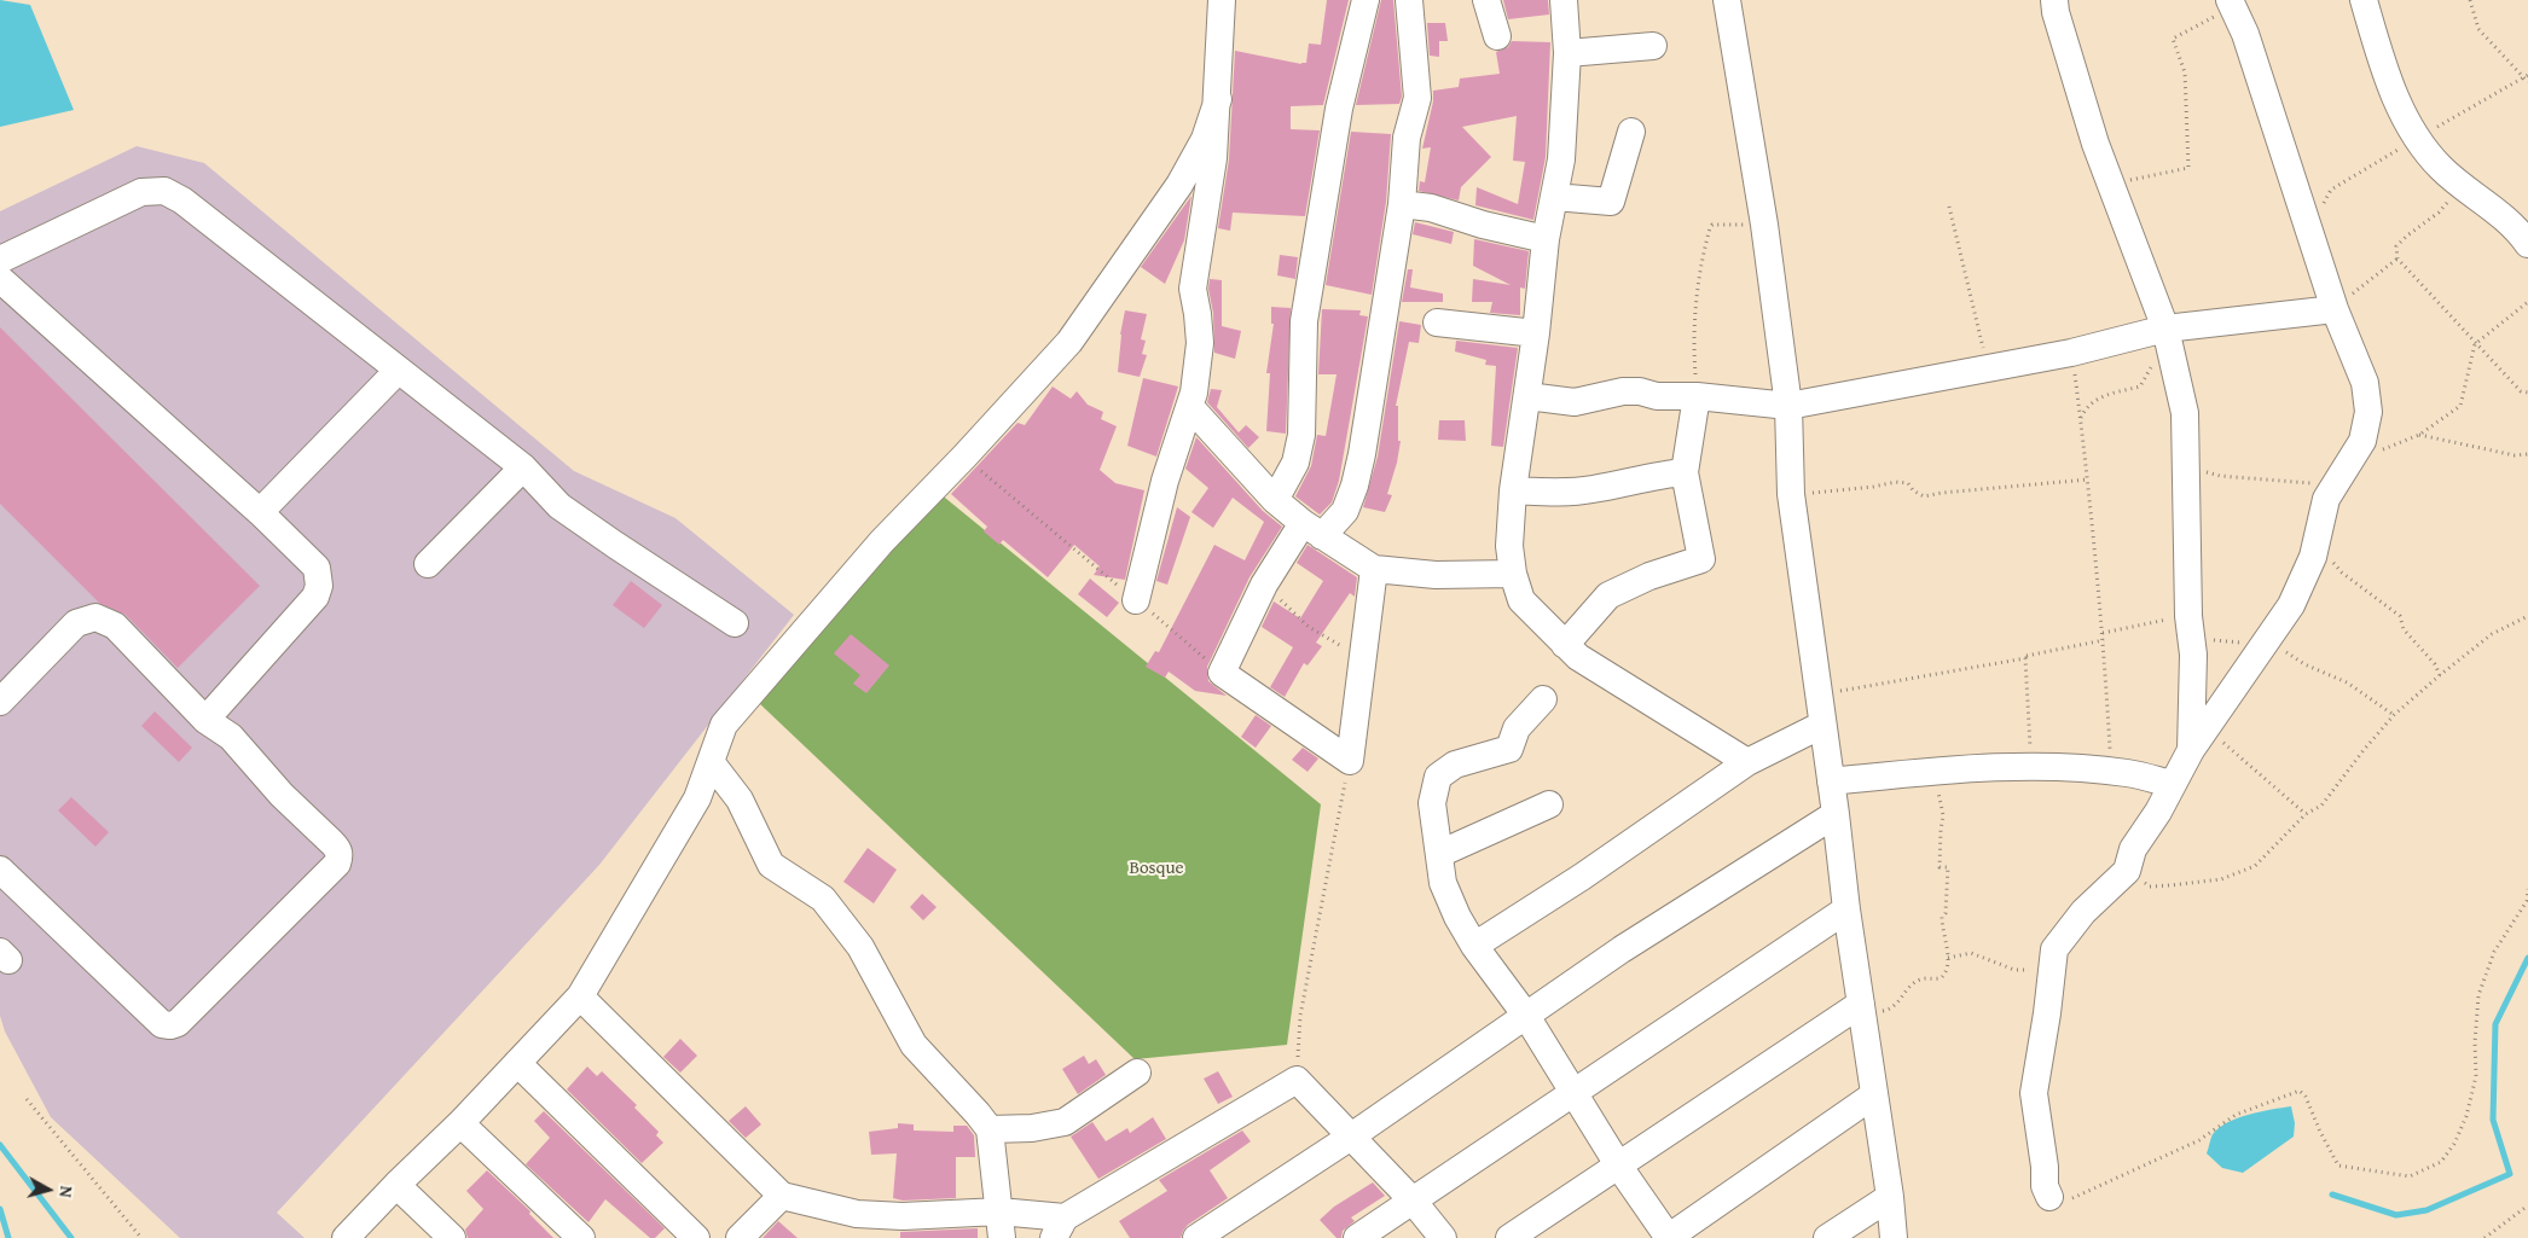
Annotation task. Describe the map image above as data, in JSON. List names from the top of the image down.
{
  "parks": ["Bosque"],
  "north": "right"
}
